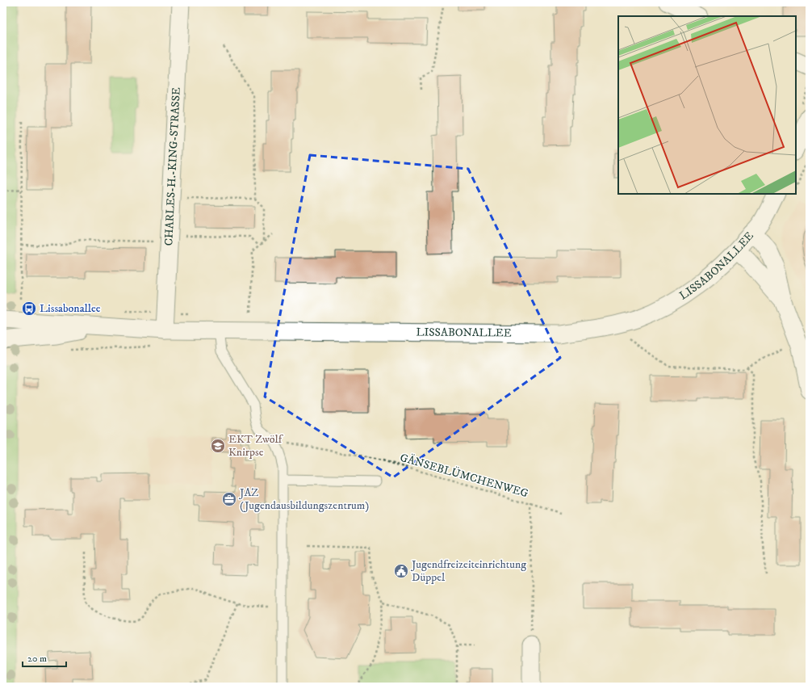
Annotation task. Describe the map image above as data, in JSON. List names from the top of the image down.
{
  "streets": {
    "street": ["CHARLES-H.-KING-STRASSE", "LISSABONALLEE"],
    "path": ["GÄNSEBLÜMCHENWEG"]
  },
  "crossings": [
    ["CHARLES-H.-KING-STRASSE", "LISSABONALLEE"]
  ],
  "places": {
    "bus stop": ["Lissabonallee"],
    "school or university": ["EKT Zwölf Knirpse"],
    "office": ["JAZ (Jugendausbildungszentrum)"],
    "public building": ["Jugendfreizeiteinrichtung Düppel"]
  },
  "scale_bar": "20 m"
}
